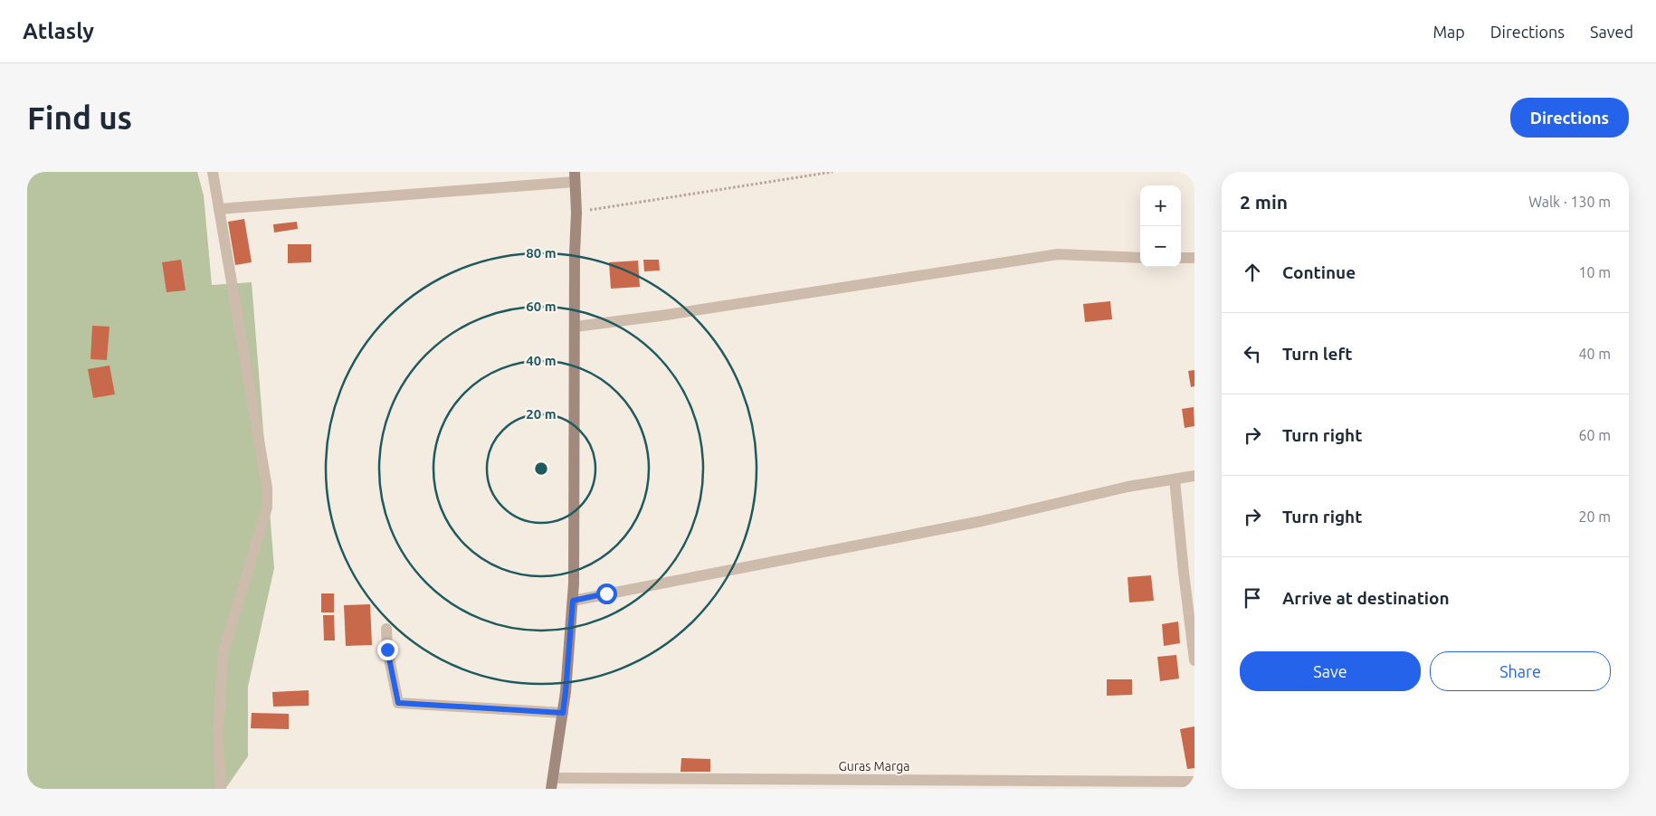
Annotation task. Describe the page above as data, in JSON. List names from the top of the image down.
{
  "streets": {
    "street": ["Guras Marga"]
  },
  "page": {
    "header": "Atlasly",
    "nav": ["Map", "Directions", "Saved"],
    "buttons": [
      "Directions",
      ["Save", "Share"]
    ],
    "title": "Find us",
    "heading": ["2 min", "Walk · 130 m"],
    "map_buttons": ["+", "−"],
    "list": [
      ["Continue", "10 m"],
      ["Turn left", "40 m"],
      ["Turn right", "60 m"],
      ["Turn right", "20 m"],
      "Arrive at destination"
    ]
  },
  "rings": [
    "80 m",
    "60 m",
    "40 m",
    "20 m"
  ]
}
